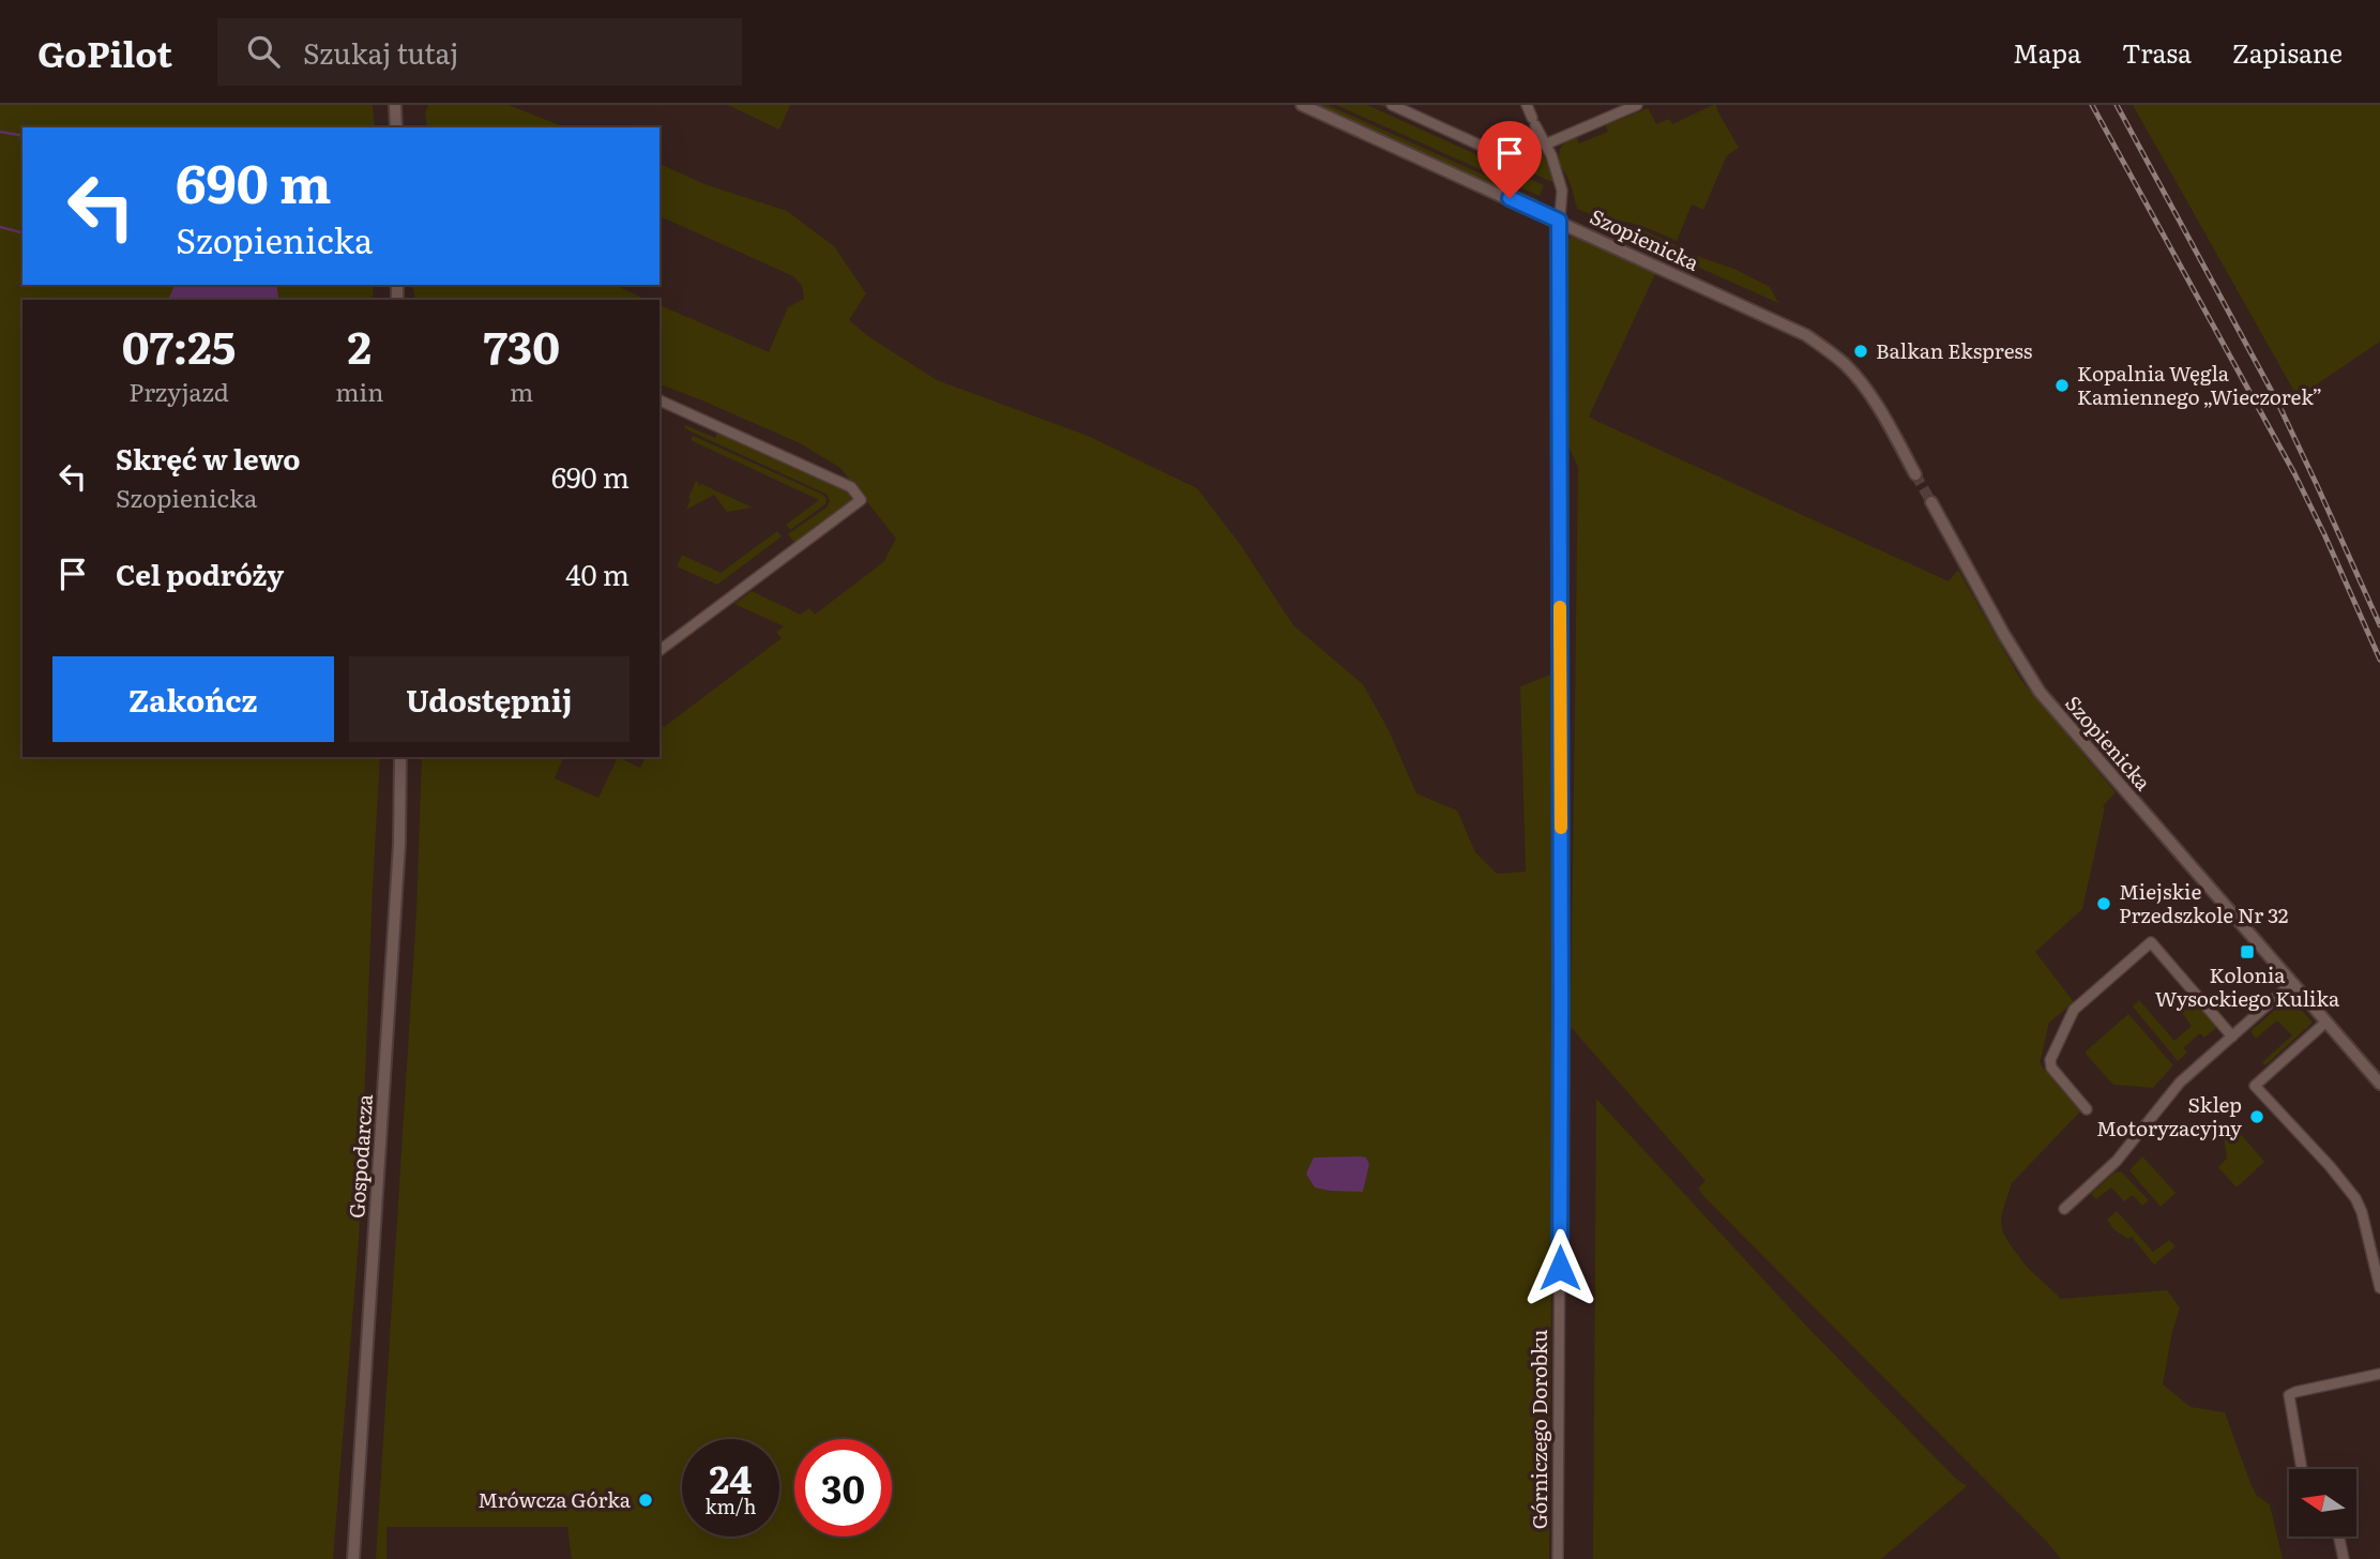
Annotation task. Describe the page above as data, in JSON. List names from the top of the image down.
{
  "streets": {
    "street": ["Szopienicka", "Gospodarcza", "Górniczego Dorobku"]
  },
  "crossings": [
    ["Szopienicka", "Górniczego Dorobku"]
  ],
  "places": {
    "other": [
      "Balkan Ekspress",
      "Kopalnia Węgla Kamiennego „Wieczorek”",
      "Miejskie Przedszkole Nr 32",
      "Sklep Motoryzacyjny",
      "Mrówcza Górka"
    ],
    "transit": ["Kolonia Wysockiego Kulika"]
  },
  "north": "left",
  "page": {
    "header": "GoPilot",
    "search": "Szukaj tutaj",
    "nav": ["Mapa", "Trasa", "Zapisane"],
    "turn": ["690 m", "Szopienicka"],
    "eta": [
      "07:25",
      "Przyjazd",
      "2",
      "min",
      "730",
      "m"
    ],
    "list": [
      {
        "name": "Skręć w lewo",
        "note": "Szopienicka",
        "value": "690 m"
      },
      {
        "name": "Cel podróży",
        "value": "40 m"
      }
    ],
    "buttons": ["Zakończ", "Udostępnij"],
    "speed": "24 km/h",
    "limit": "30"
  }
}
